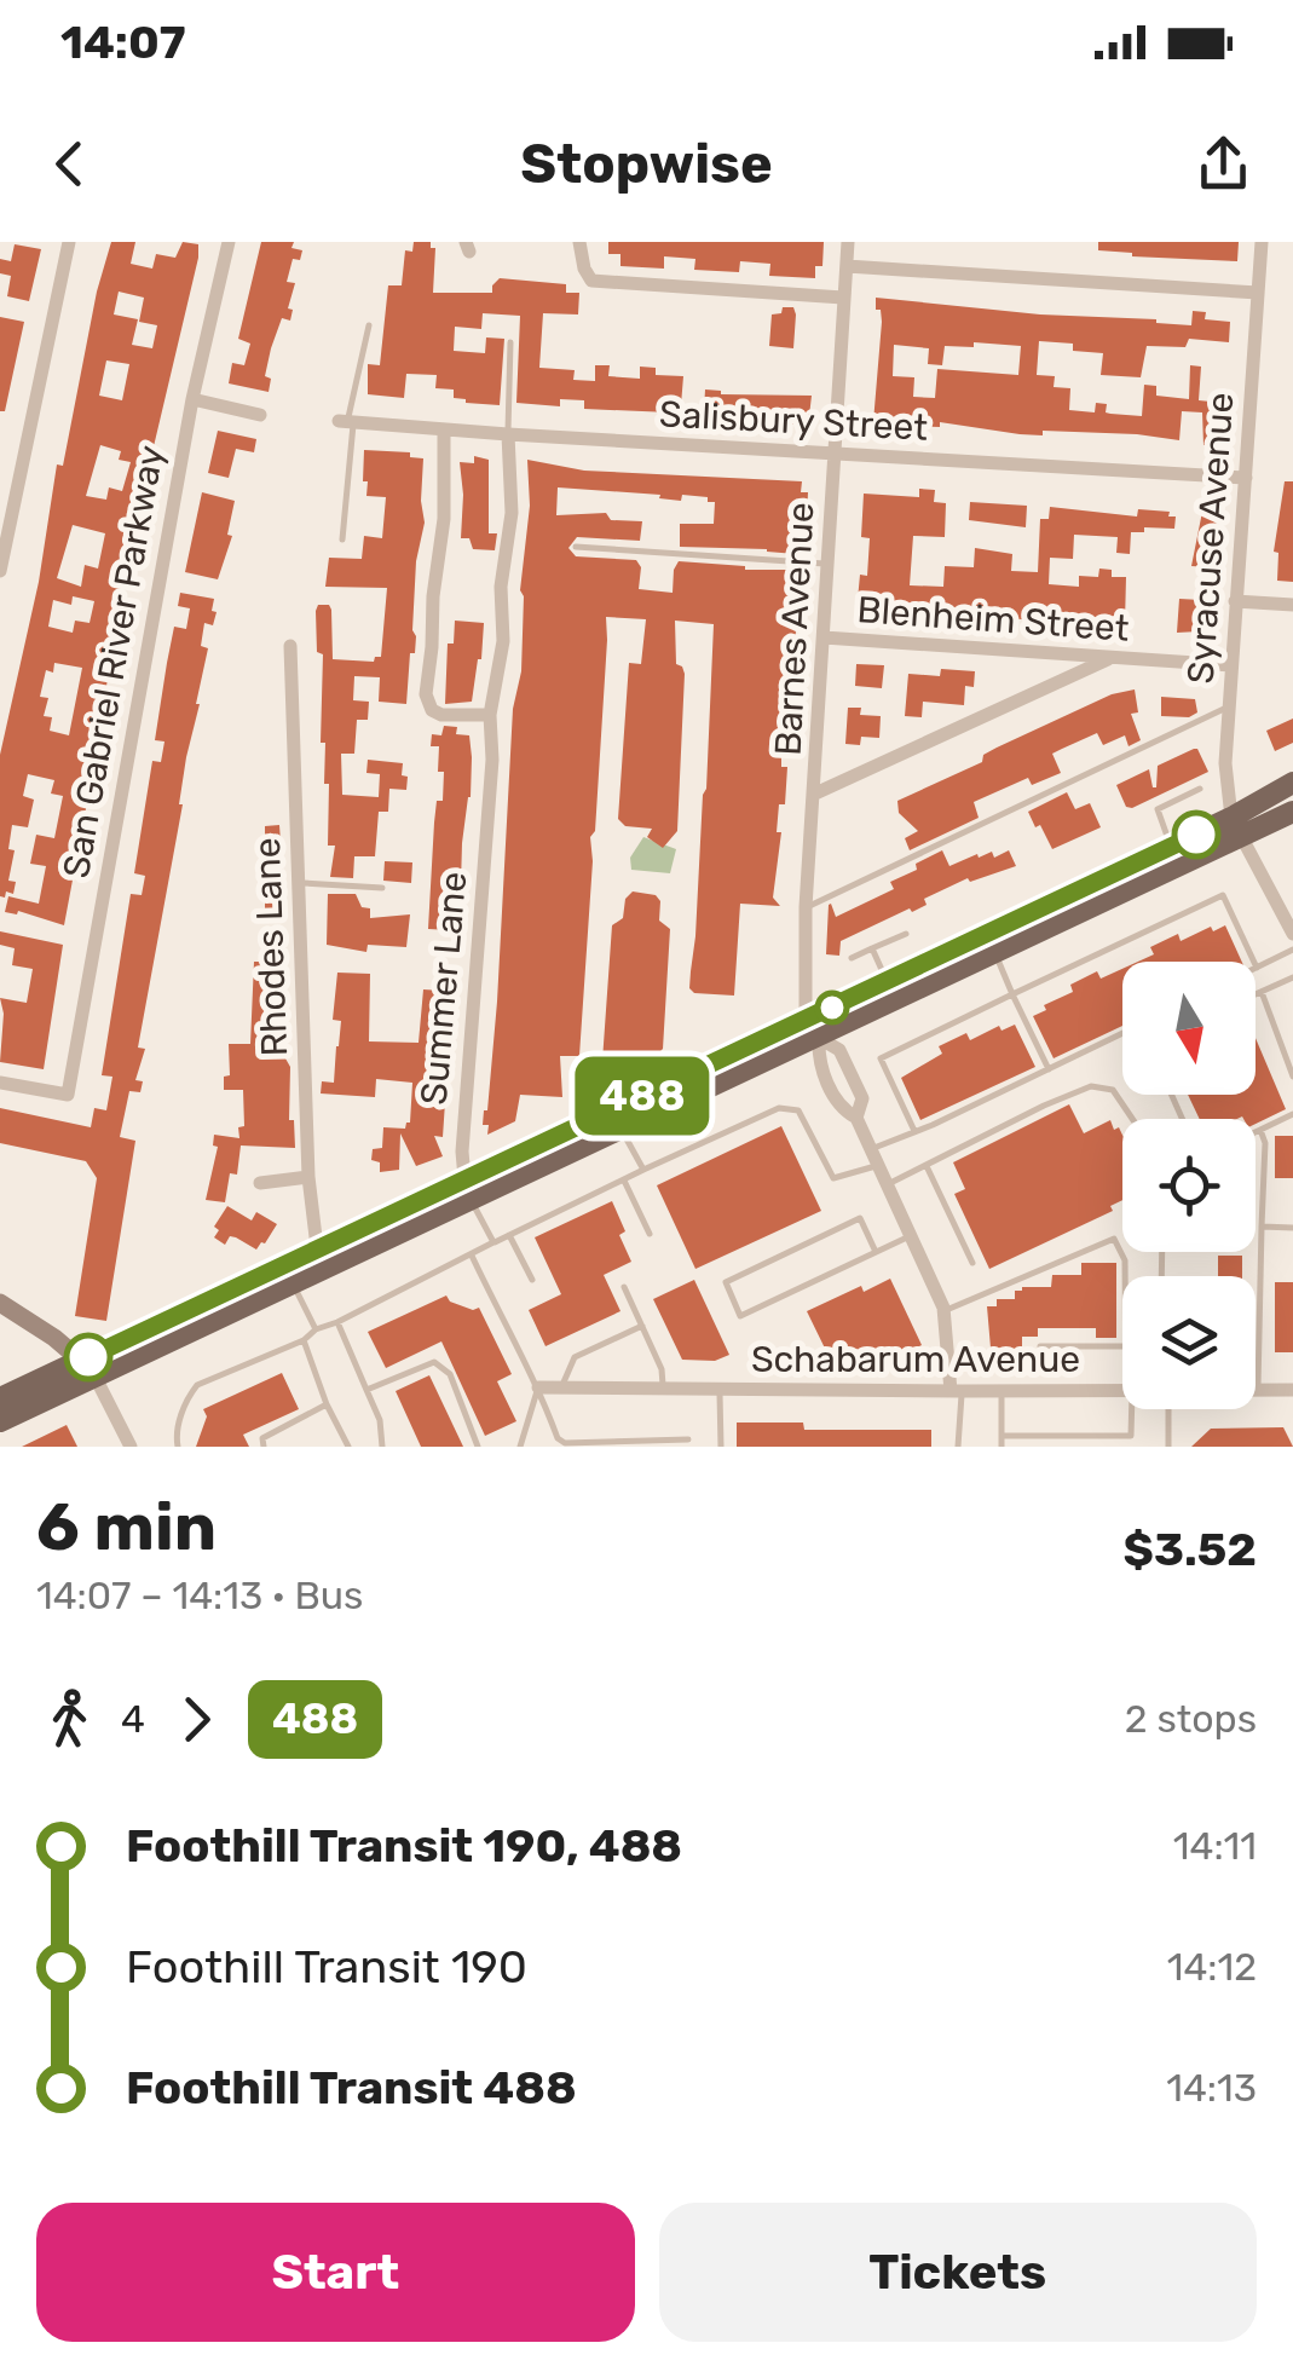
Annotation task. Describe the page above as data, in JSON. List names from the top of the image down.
{
  "streets": {
    "street": [
      "Salisbury Street",
      "Syracuse Avenue",
      "Blenheim Street",
      "Barnes Avenue",
      "San Gabriel River Parkway",
      "Rhodes Lane",
      "Summer Lane",
      "Schabarum Avenue"
    ]
  },
  "crossings": [
    ["Salisbury Street", "Syracuse Avenue"],
    ["Salisbury Street", "Barnes Avenue"],
    ["Salisbury Street", "Summer Lane"],
    ["Syracuse Avenue", "Blenheim Street"],
    ["Blenheim Street", "Barnes Avenue"]
  ],
  "lines": ["bus line 488"],
  "north": "bottom",
  "page": {
    "status": "14:07",
    "header": "Stopwise",
    "on_map": "488",
    "heading": ["6 min", "14:07 – 14:13 · Bus", "$3.52"],
    "legs": ["4", "488", "2 stops"],
    "list": [
      {
        "name": "Foothill Transit 190, 488",
        "value": "14:11"
      },
      {
        "name": "Foothill Transit 190",
        "value": "14:12"
      },
      {
        "name": "Foothill Transit 488",
        "value": "14:13"
      }
    ],
    "buttons": ["Start", "Tickets"]
  }
}
